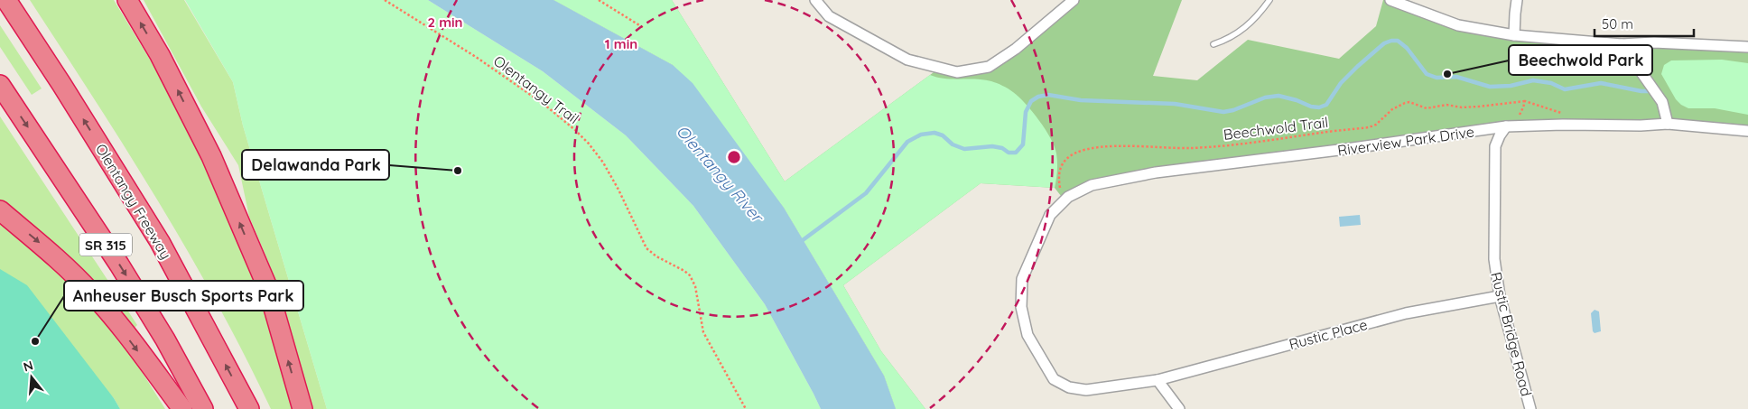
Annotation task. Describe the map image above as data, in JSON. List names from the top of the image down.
{
  "streets": {
    "highway": ["Olentangy Freeway", "SR 315"],
    "street": ["Riverview Park Drive", "Rustic Place", "Rustic Bridge Road"],
    "path": ["Olentangy Trail", "Beechwold Trail"]
  },
  "crossings": [
    ["Beechwold Trail", "Riverview Park Drive"],
    ["Beechwold Trail", "Rustic Place"],
    ["Riverview Park Drive", "Rustic Place"],
    ["Riverview Park Drive", "Rustic Bridge Road"],
    ["Rustic Place", "Rustic Bridge Road"]
  ],
  "water": ["Olentangy River"],
  "places": ["Beechwold Park", "Delawanda Park", "Anheuser Busch Sports Park"],
  "scale_bar": "50 m",
  "north": "top",
  "rings": ["2 min", "1 min"]
}
